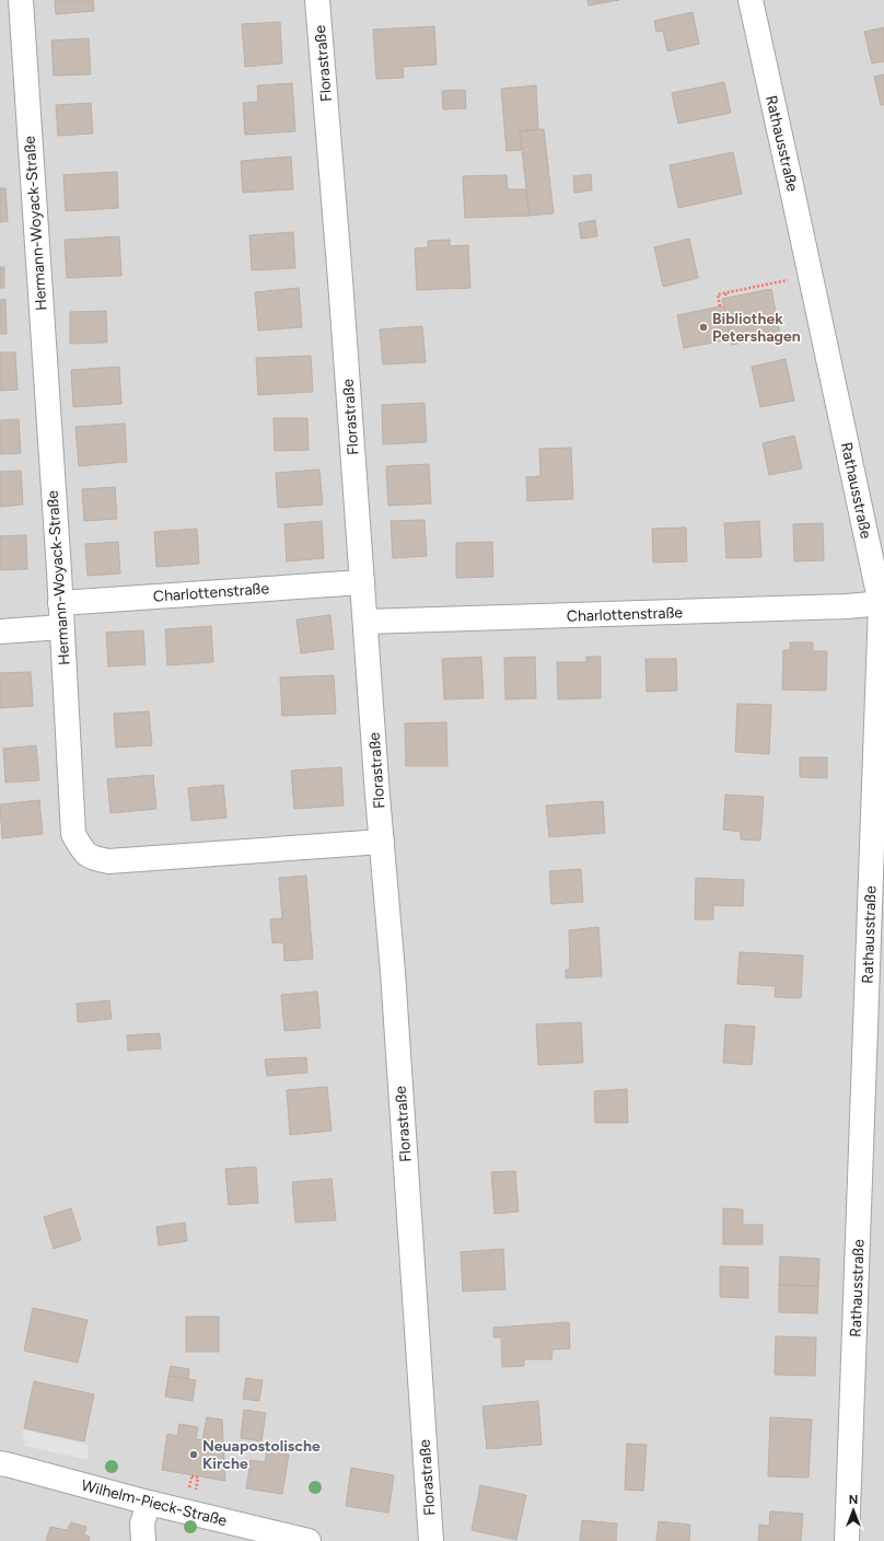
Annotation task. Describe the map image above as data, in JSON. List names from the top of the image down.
{
  "streets": {
    "street": [
      "Florastraße",
      "Rathausstraße",
      "Hermann-Woyack-Straße",
      "Charlottenstraße",
      "Wilhelm-Pieck-Straße"
    ]
  },
  "crossings": [
    ["Florastraße", "Hermann-Woyack-Straße"],
    ["Florastraße", "Charlottenstraße"],
    ["Rathausstraße", "Charlottenstraße"],
    ["Hermann-Woyack-Straße", "Charlottenstraße"]
  ],
  "places": ["Bibliothek Petershagen", "Neuapostolische Kirche"],
  "north": "top"
}
